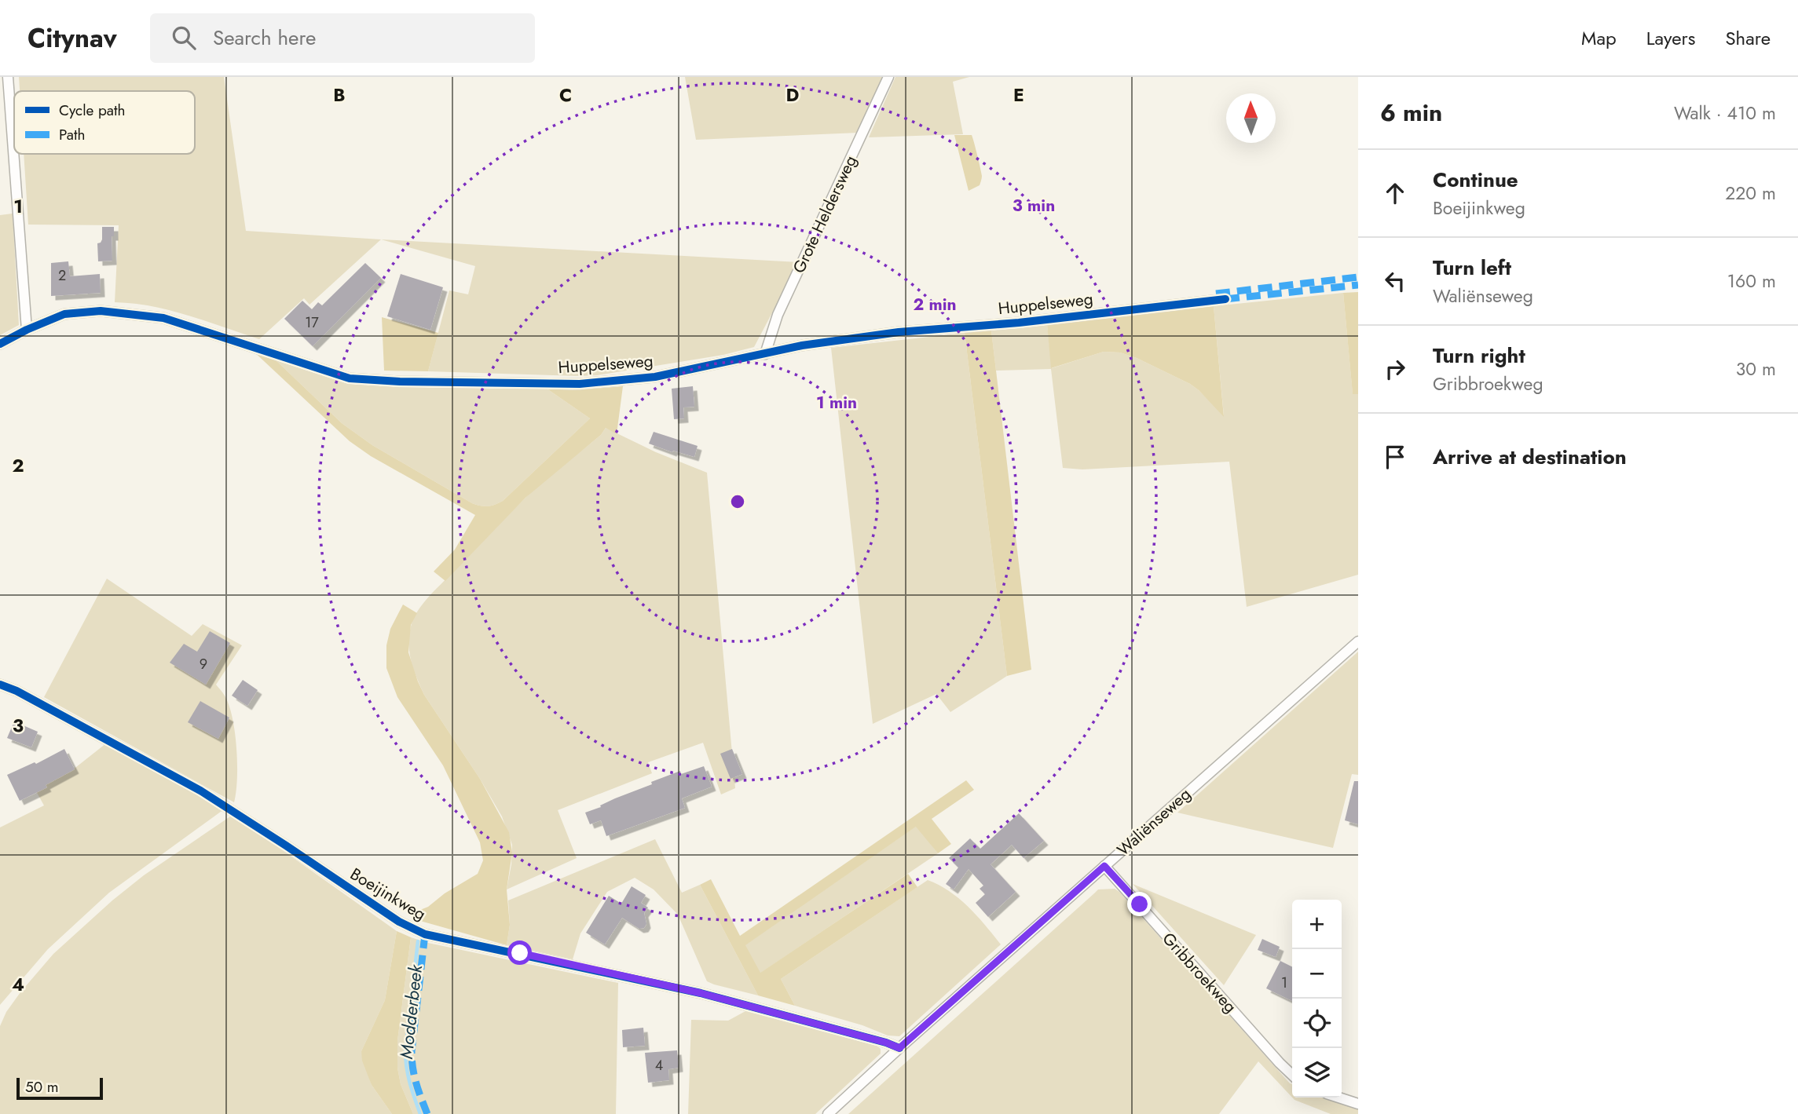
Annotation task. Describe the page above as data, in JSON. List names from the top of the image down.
{
  "streets": {
    "street": [
      "Grote Heldersweg",
      "Huppelseweg",
      "Waliënseweg",
      "Boeijinkweg",
      "Gribbroekweg"
    ]
  },
  "crossings": [
    ["Grote Heldersweg", "Huppelseweg"],
    ["Waliënseweg", "Boeijinkweg"],
    ["Waliënseweg", "Gribbroekweg"]
  ],
  "water": ["Modderbeek"],
  "house_numbers": [
    "2",
    "17",
    "9",
    "1",
    "4"
  ],
  "legend": ["Cycle path", "Path"],
  "scale_bar": "50 m",
  "north": "top",
  "page": {
    "header": "Citynav",
    "search": "Search here",
    "nav": ["Map", "Layers", "Share"],
    "heading": ["6 min", "Walk · 410 m"],
    "list": [
      ["Continue", "Boeijinkweg", "220 m"],
      ["Turn left", "Waliënseweg", "160 m"],
      ["Turn right", "Gribbroekweg", "30 m"],
      "Arrive at destination"
    ],
    "map_buttons": ["+", "−"],
    "scale": "50 m"
  },
  "grid": {
    "columns": [
      "B",
      "C",
      "D",
      "E"
    ],
    "rows": [
      "1",
      "2",
      "3",
      "4"
    ]
  },
  "rings": ["3 min", "2 min", "1 min"]
}
